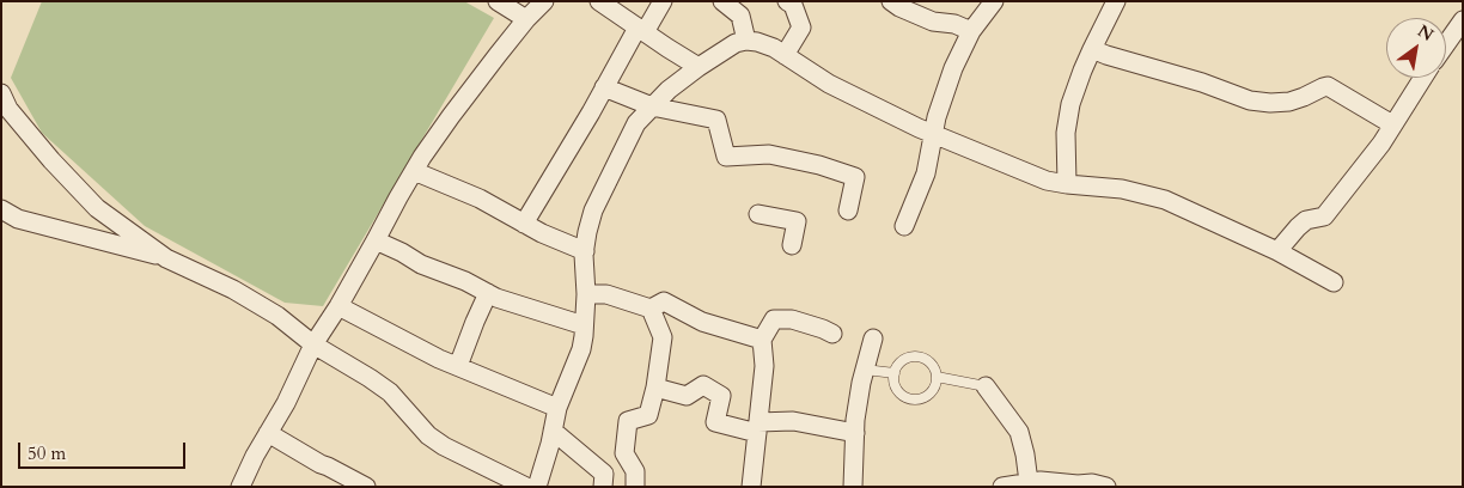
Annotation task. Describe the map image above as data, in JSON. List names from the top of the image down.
{
  "scale_bar": "50 m",
  "north": "top right"
}
